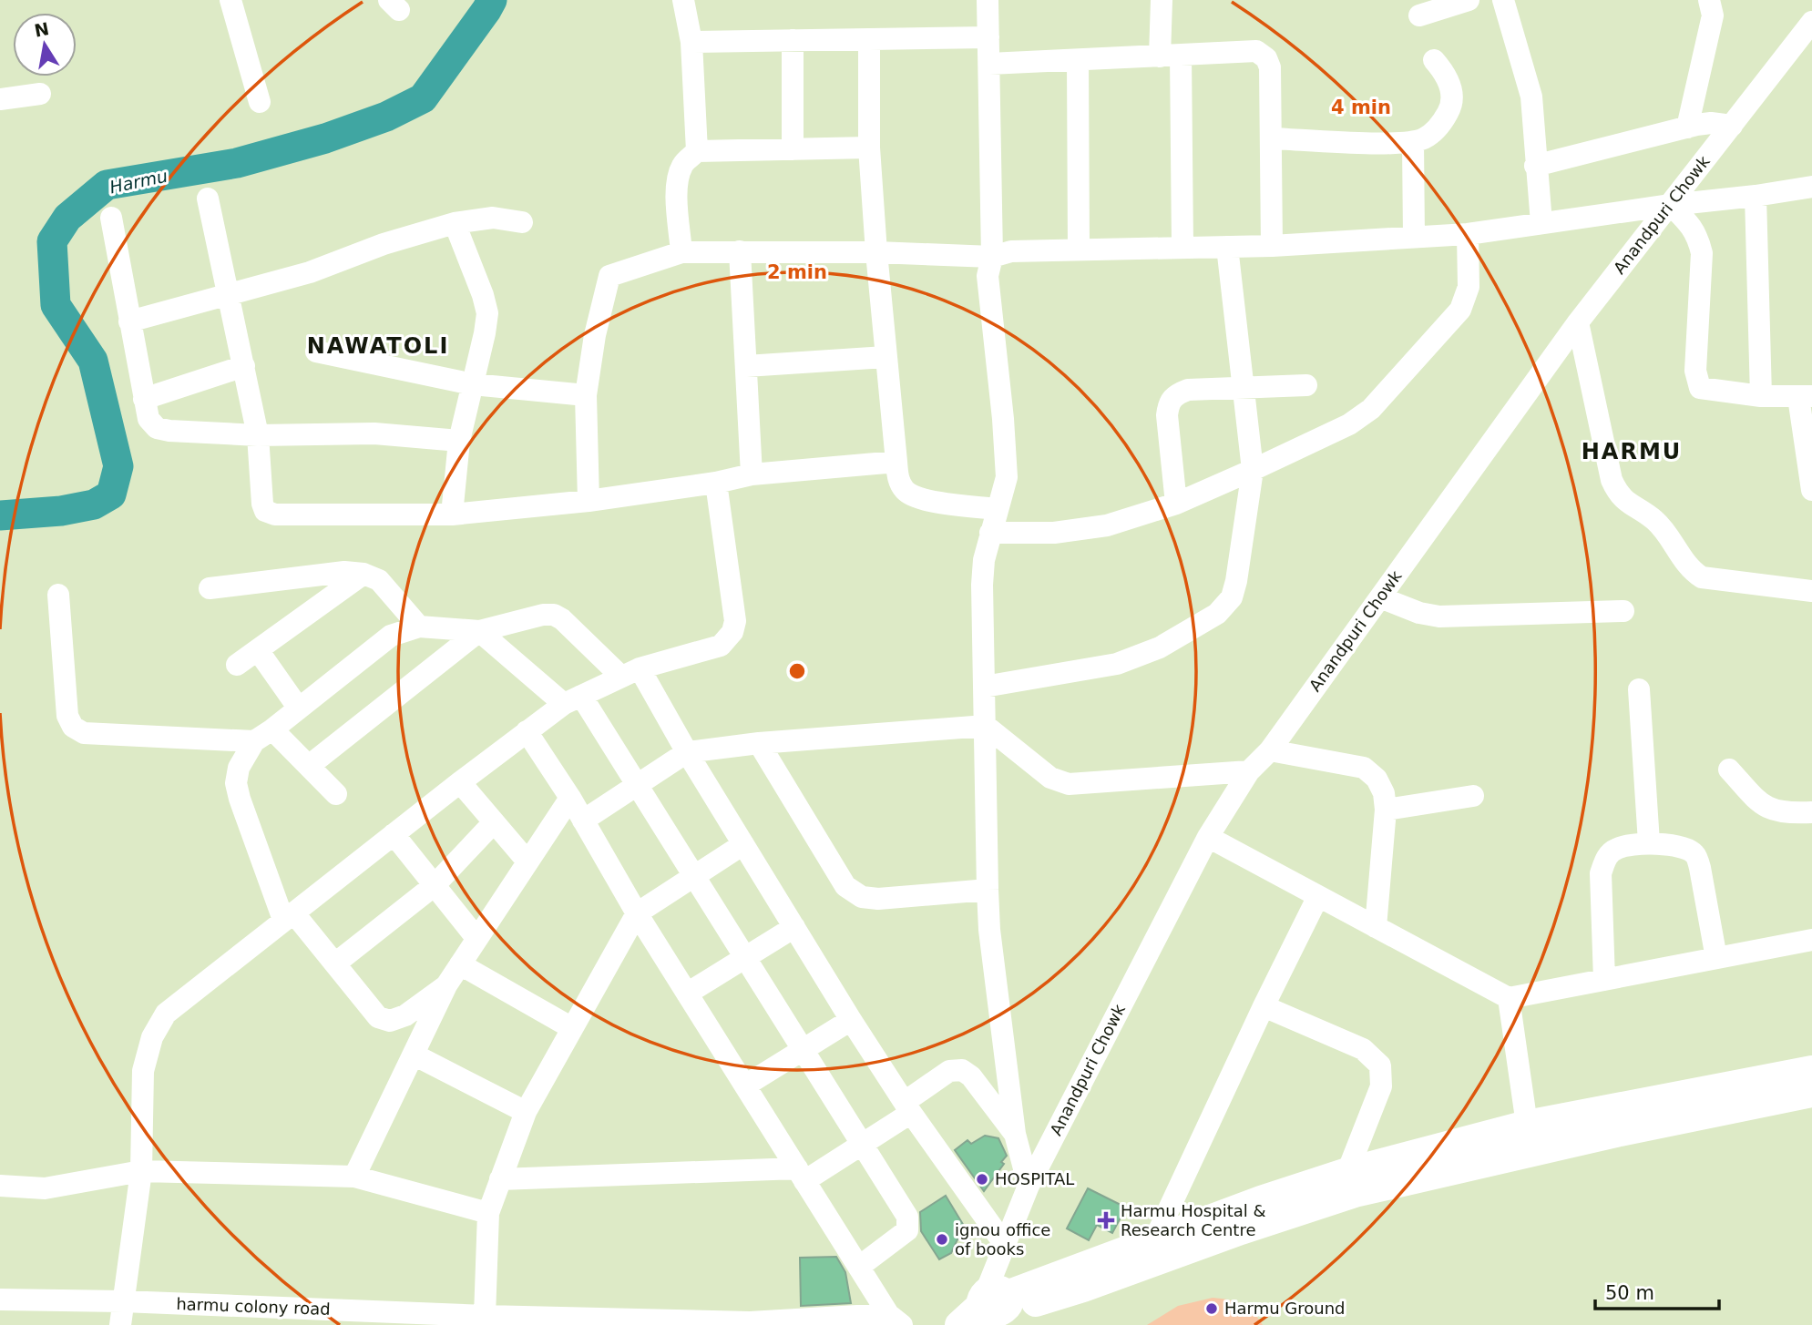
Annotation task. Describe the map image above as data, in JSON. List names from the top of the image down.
{
  "streets": {
    "street": ["Anandpuri Chowk", "harmu colony road"]
  },
  "districts": ["NAWATOLI", "HARMU"],
  "water": ["Harmu"],
  "places": {
    "other": ["HOSPITAL", "ignou office of books", "Harmu Ground"],
    "health": ["Harmu Hospital & Research Centre"]
  },
  "scale_bar": "50 m",
  "north": "top",
  "rings": ["4 min", "2 min"]
}
